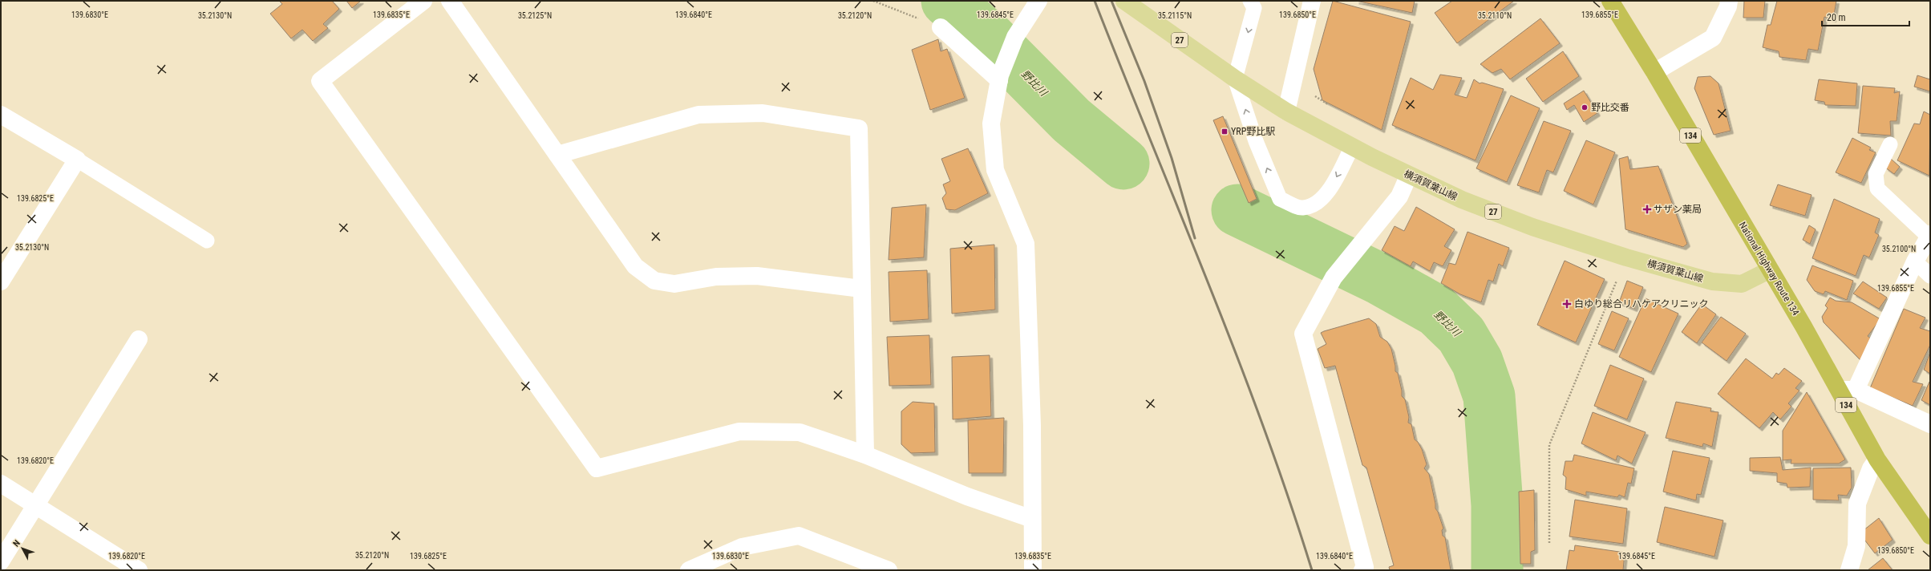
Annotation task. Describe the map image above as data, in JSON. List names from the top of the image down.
{
  "streets": {
    "highway": ["134", "National Highway Route 134"],
    "main road": ["27", "横須賀葉山線"]
  },
  "crossings": [
    ["横須賀葉山線", "National Highway Route 134"]
  ],
  "water": ["野比川"],
  "places": {
    "other": ["野比交番"],
    "transit": ["YRP野比駅"],
    "health": ["サザン薬局", "白ゆり総合リハケアクリニック"]
  },
  "scale_bar": "20 m",
  "north": "top left",
  "coordinates": [
    "139.6830°E",
    "139.6835°E",
    "139.6840°E",
    "139.6845°E",
    "139.6850°E",
    "139.6855°E",
    "35.2130°N",
    "35.2125°N",
    "35.2120°N",
    "35.2115°N",
    "35.2110°N",
    "139.6825°E",
    "35.2100°N",
    "139.6820°E"
  ]
}
